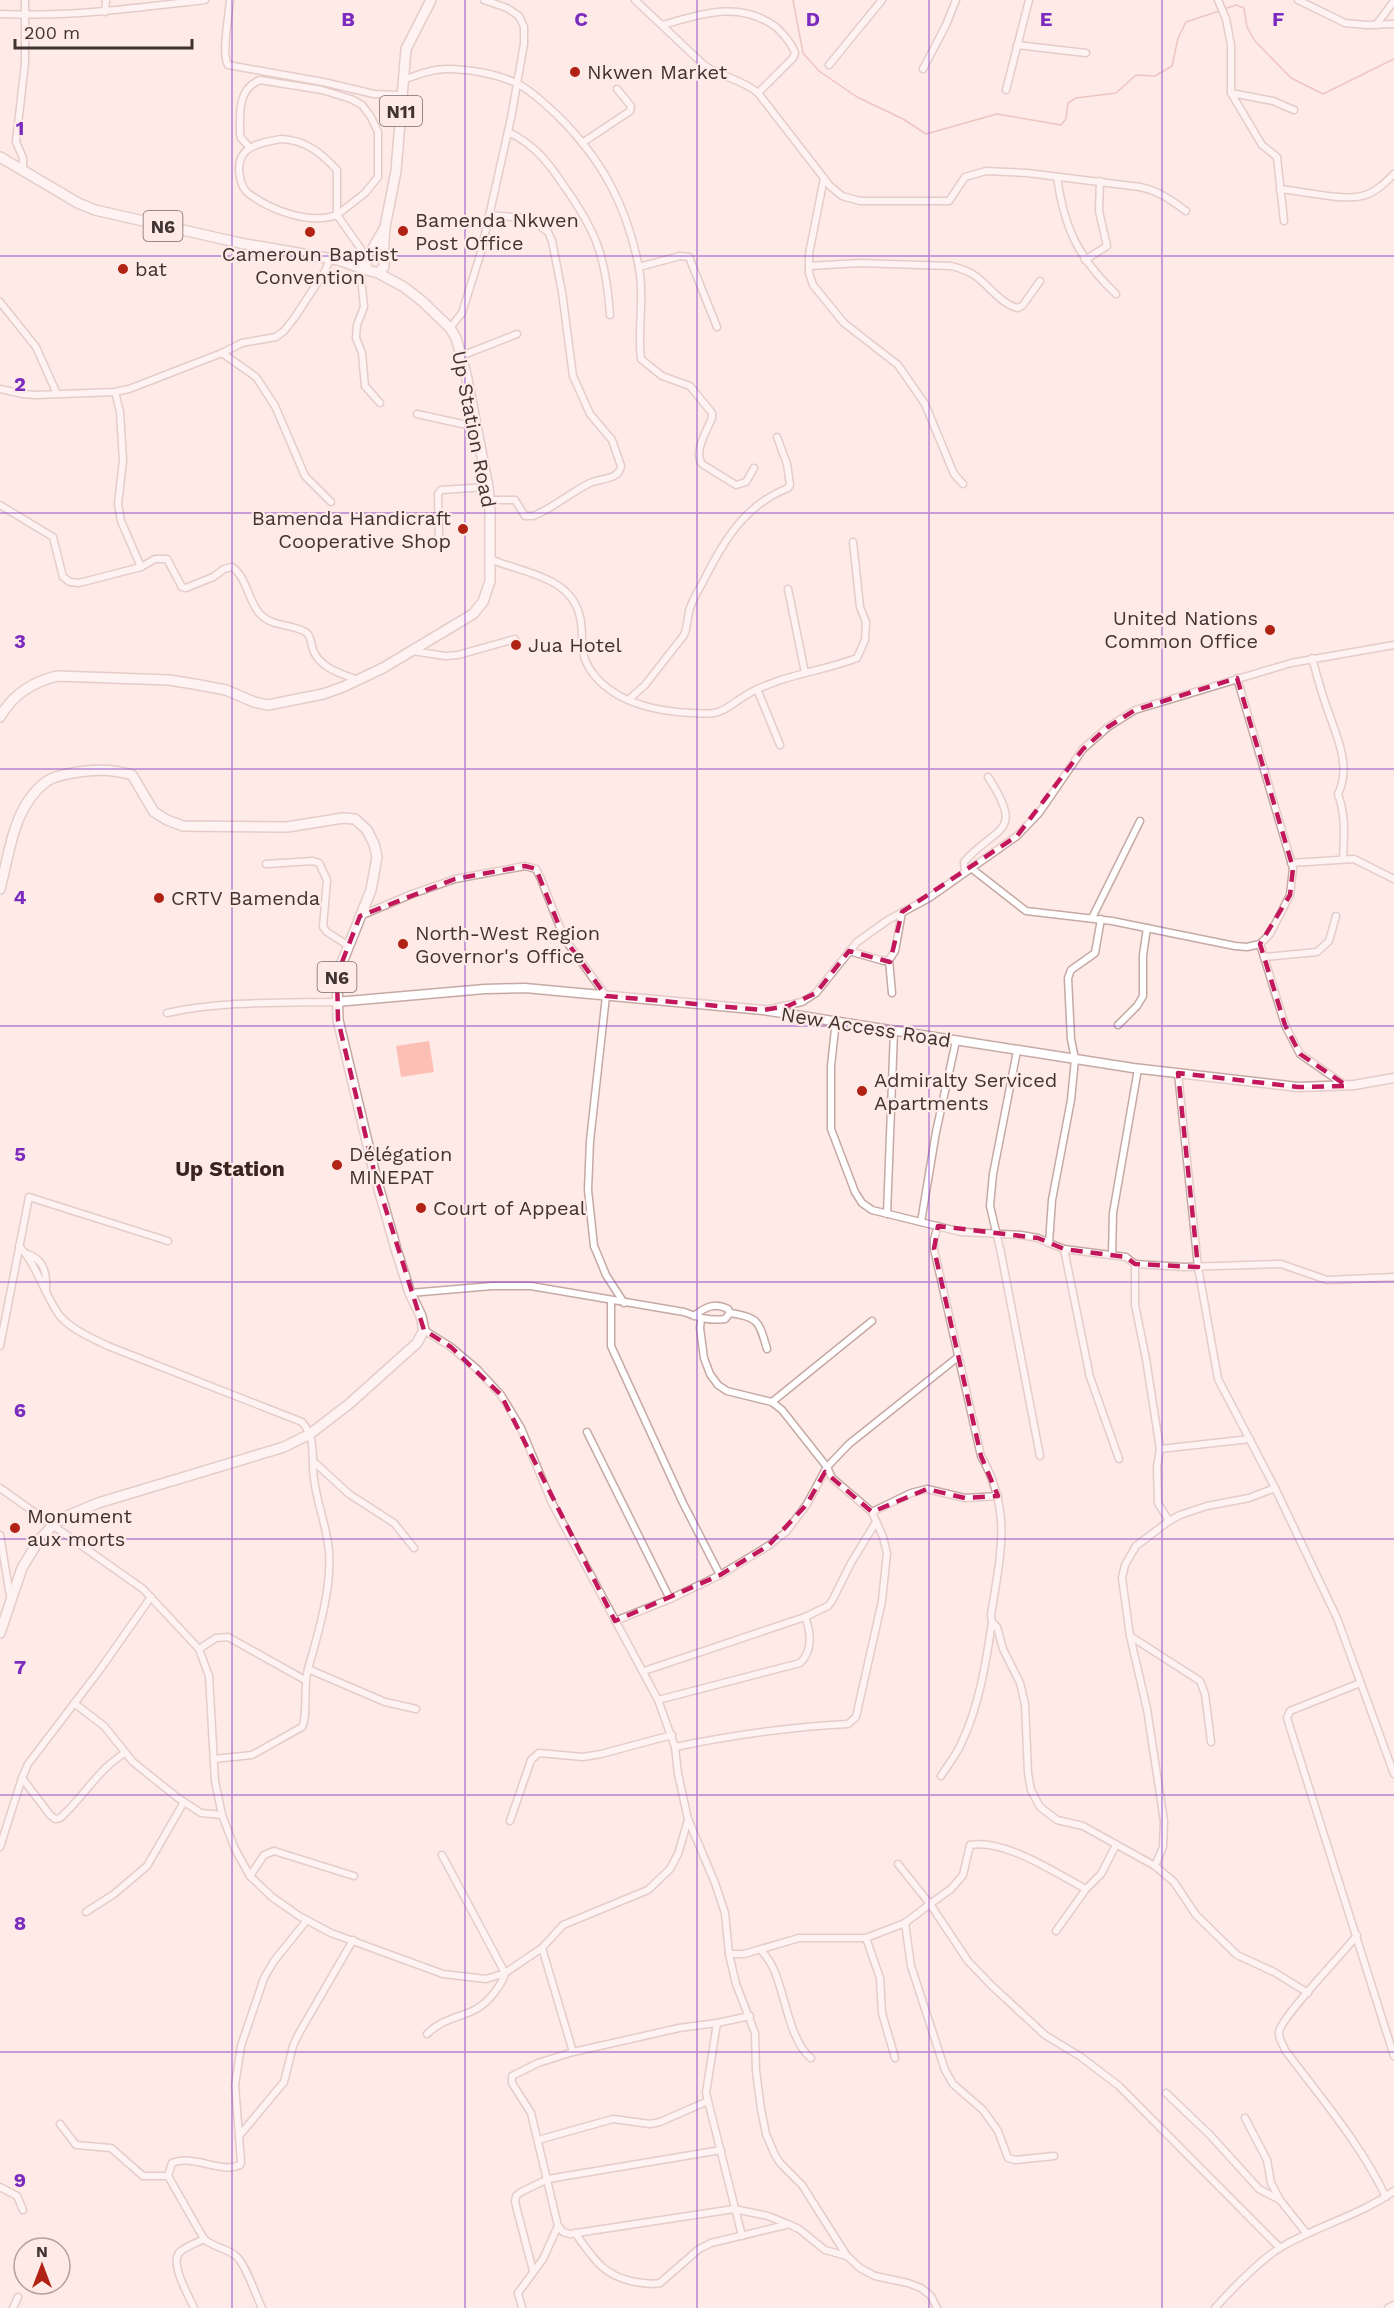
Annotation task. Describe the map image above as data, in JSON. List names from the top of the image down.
{
  "streets": {
    "highway": ["N11", "N6", "Up Station Road"],
    "main road": ["New Access Road"]
  },
  "crossings": [
    ["N11", "N6"],
    ["N6", "Up Station Road"],
    ["N6", "New Access Road"]
  ],
  "districts": ["Up Station"],
  "places": [
    "Nkwen Market",
    "Bamenda Nkwen Post Office",
    "Cameroun Baptist Convention",
    "bat",
    "Bamenda Handicraft Cooperative Shop",
    "United Nations Common Office",
    "Jua Hotel",
    "CRTV Bamenda",
    "North-West Region Governor's Office",
    "Admiralty Serviced Apartments",
    "Délégation MINEPAT",
    "Court of Appeal",
    "Monument aux morts"
  ],
  "scale_bar": "200 m",
  "north": "top",
  "grid": {
    "columns": [
      "B",
      "C",
      "D",
      "E",
      "F"
    ],
    "rows": [
      "1",
      "2",
      "3",
      "4",
      "5",
      "6",
      "7",
      "8",
      "9"
    ]
  }
}
